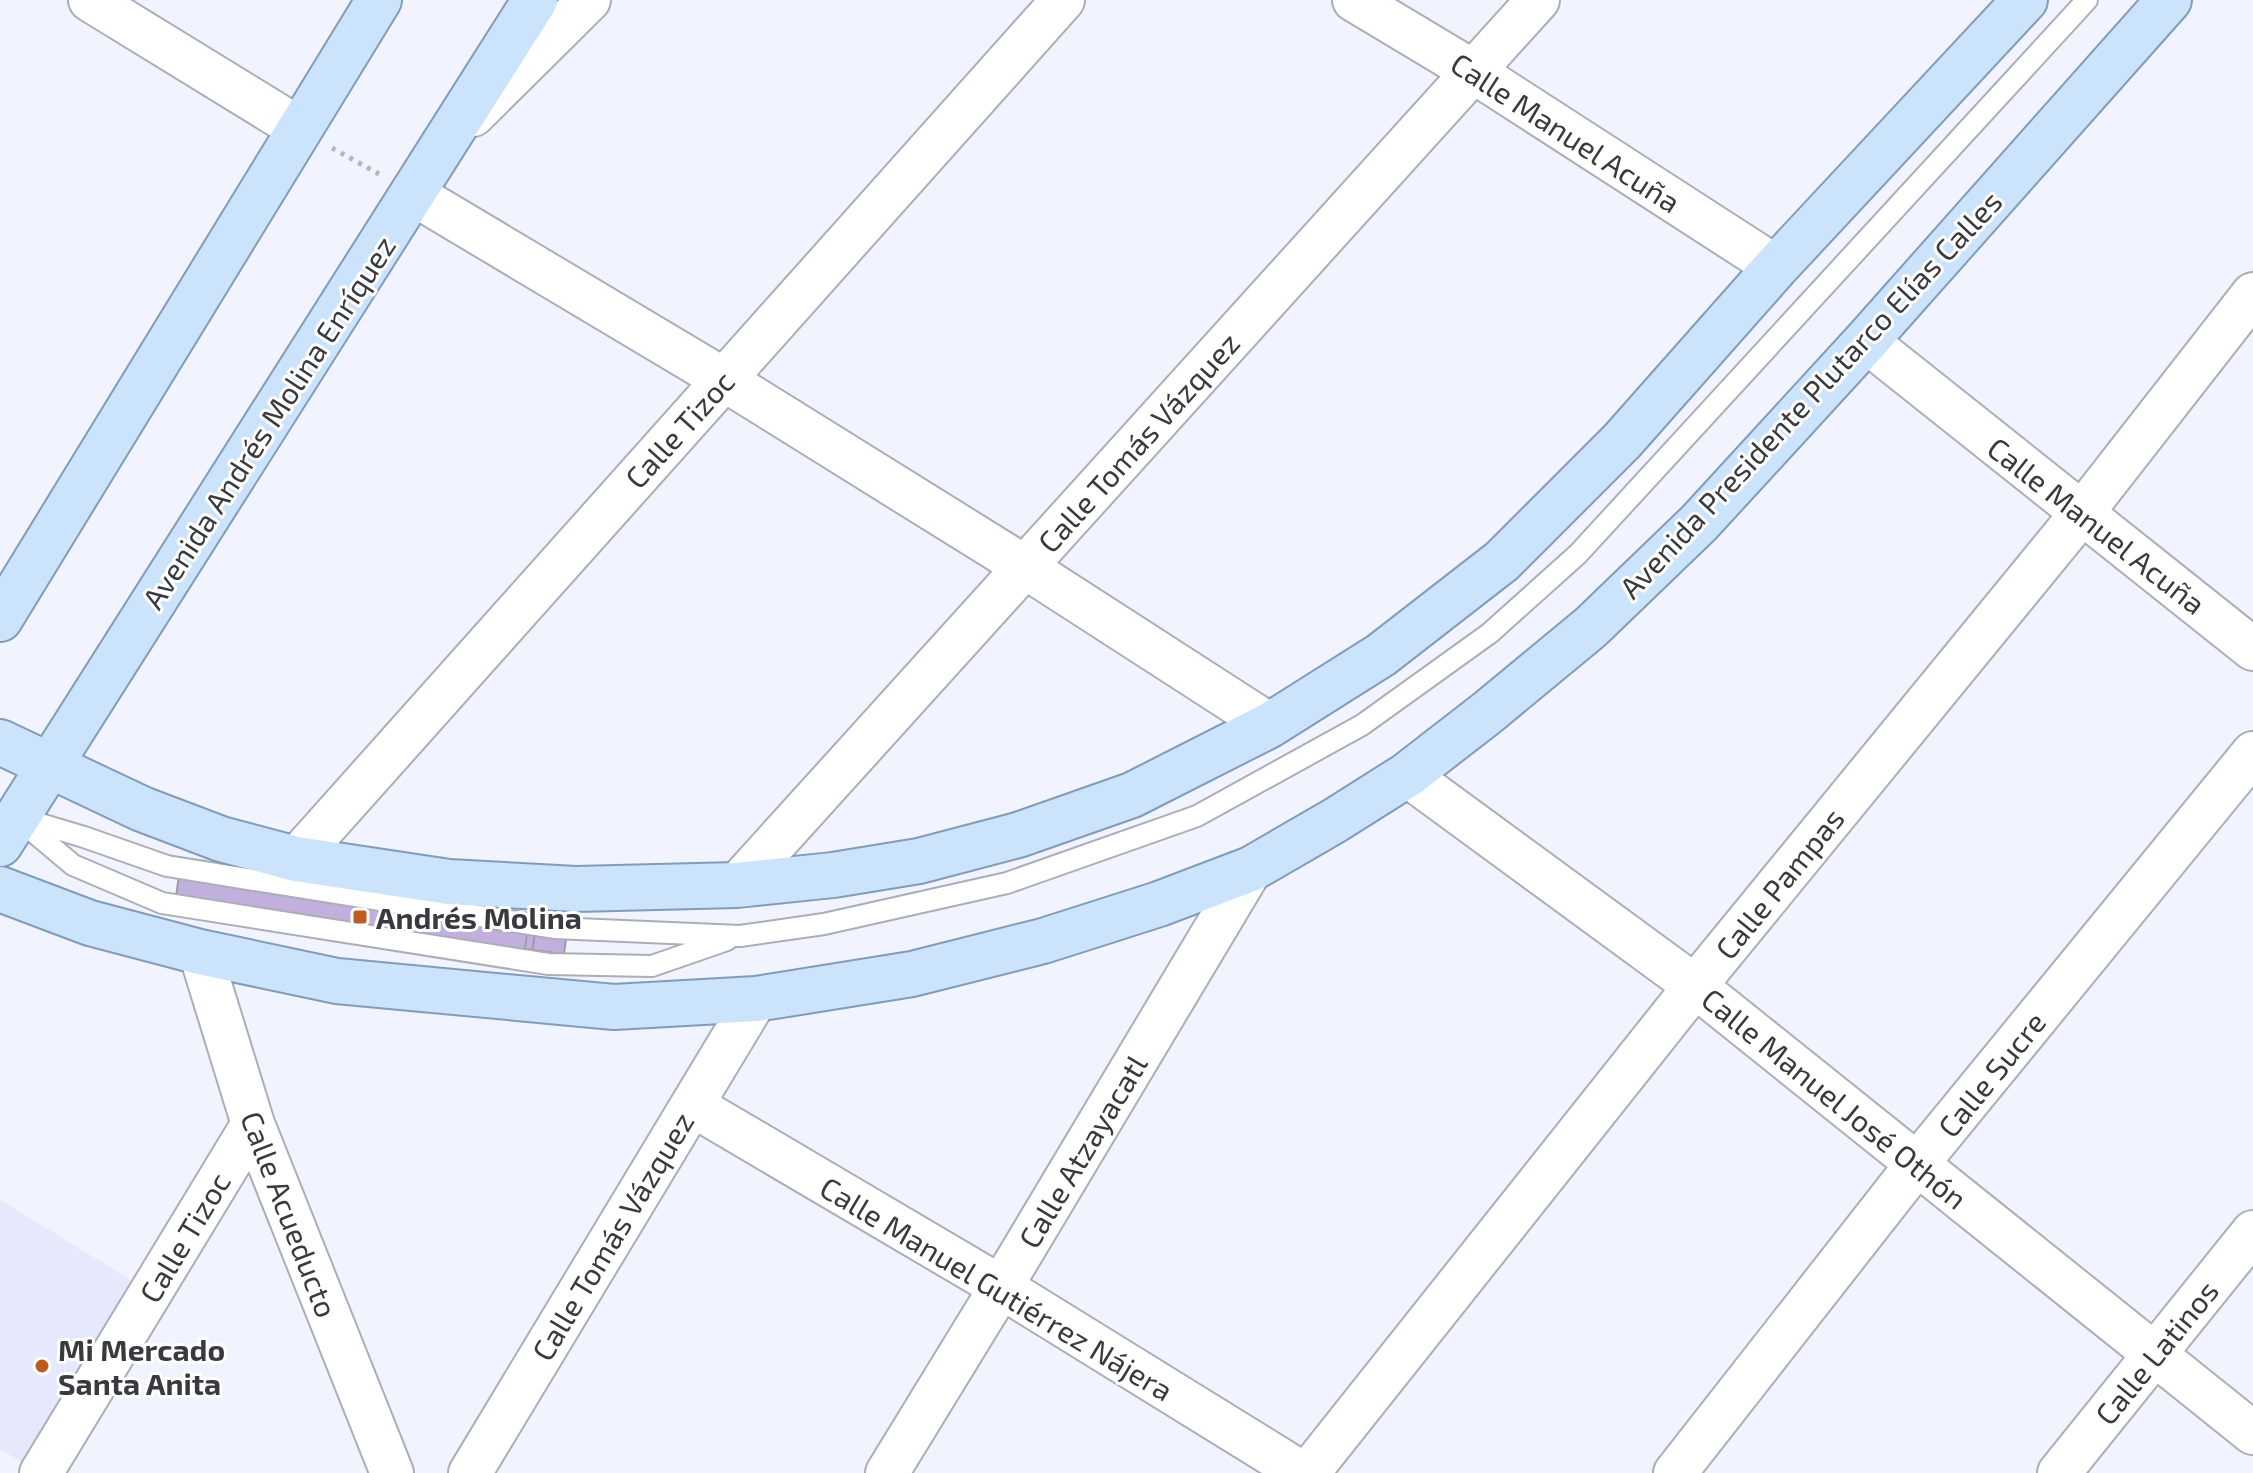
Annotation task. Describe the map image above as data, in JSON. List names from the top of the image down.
{
  "streets": {
    "main road": ["Avenida Presidente Plutarco Elías Calles", "Avenida Andrés Molina Enríquez"],
    "street": [
      "Calle Manuel Acuña",
      "Calle Tizoc",
      "Calle Tomás Vázquez",
      "Calle Pampas",
      "Calle Sucre",
      "Calle Manuel José Othón",
      "Calle Atzayacatl",
      "Calle Acueducto",
      "Calle Manuel Gutiérrez Nájera",
      "Calle Latinos"
    ]
  },
  "crossings": [
    ["Calle Manuel Acuña", "Avenida Presidente Plutarco Elías Calles"],
    ["Calle Manuel Acuña", "Calle Tomás Vázquez"],
    ["Calle Manuel Acuña", "Calle Pampas"],
    ["Avenida Presidente Plutarco Elías Calles", "Calle Tomás Vázquez"],
    ["Avenida Presidente Plutarco Elías Calles", "Calle Manuel José Othón"],
    ["Avenida Presidente Plutarco Elías Calles", "Calle Atzayacatl"],
    ["Avenida Presidente Plutarco Elías Calles", "Calle Acueducto"],
    ["Calle Tizoc", "Calle Acueducto"],
    ["Calle Tomás Vázquez", "Calle Manuel Gutiérrez Nájera"],
    ["Calle Pampas", "Calle Manuel José Othón"],
    ["Calle Pampas", "Calle Manuel Gutiérrez Nájera"],
    ["Calle Sucre", "Calle Manuel José Othón"],
    ["Calle Manuel José Othón", "Calle Latinos"],
    ["Calle Atzayacatl", "Calle Manuel Gutiérrez Nájera"]
  ],
  "places": {
    "transit": ["Andrés Molina"],
    "other": ["Mi Mercado Santa Anita"]
  }
}
